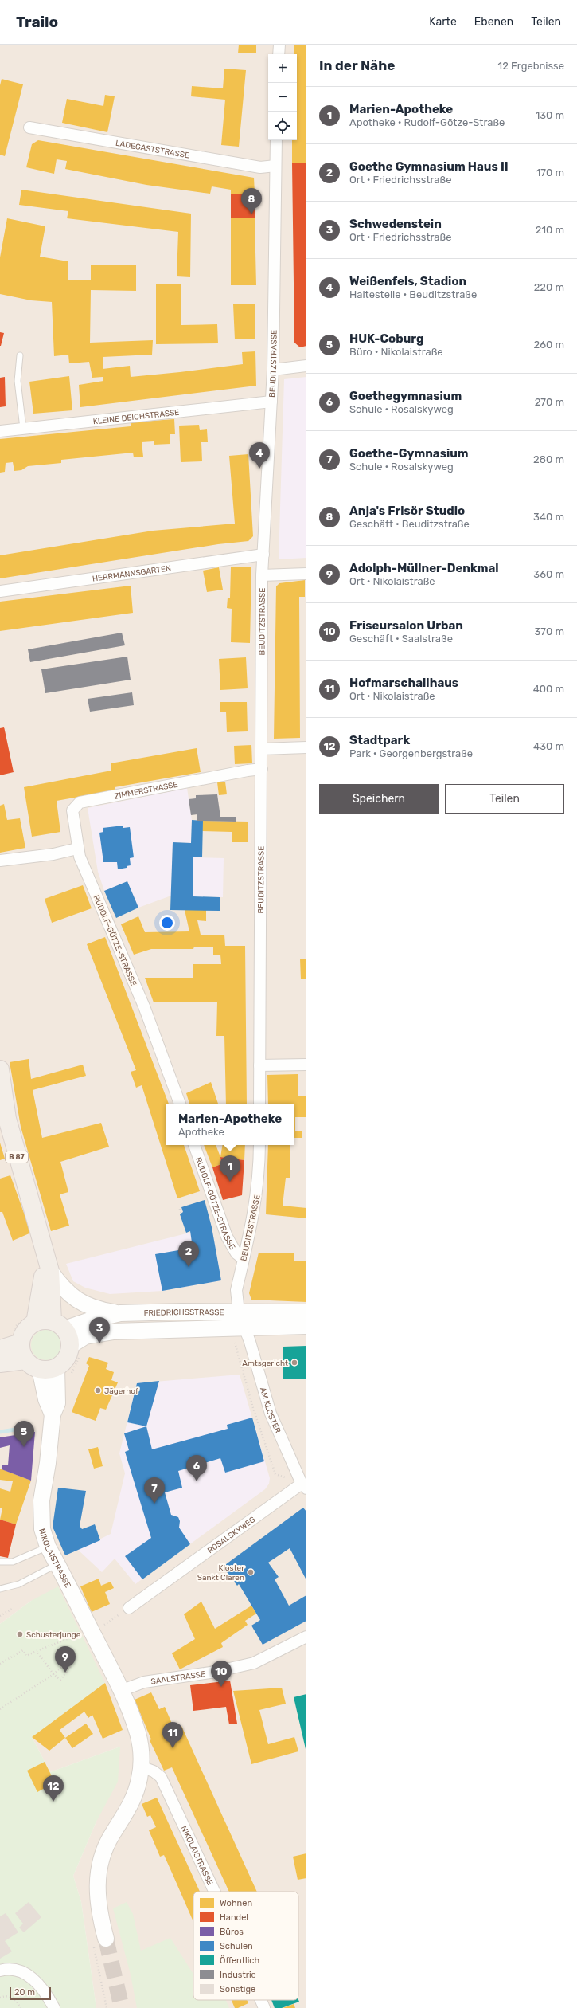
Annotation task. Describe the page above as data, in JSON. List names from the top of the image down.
{
  "streets": {
    "main road": ["B 87", "FRIEDRICHSSTRASSE", "NIKOLAISTRASSE"],
    "street": [
      "LADEGASTSTRASSE",
      "BEUDITZSTRASSE",
      "KLEINE DEICHSTRASSE",
      "HERRMANNSGARTEN",
      "ZIMMERSTRASSE",
      "RUDOLF-GÖTZE-STRASSE",
      "AM KLOSTER",
      "ROSALSKYWEG",
      "SAALSTRASSE"
    ]
  },
  "crossings": [
    ["LADEGASTSTRASSE", "BEUDITZSTRASSE"],
    ["BEUDITZSTRASSE", "KLEINE DEICHSTRASSE"],
    ["BEUDITZSTRASSE", "HERRMANNSGARTEN"],
    ["BEUDITZSTRASSE", "ZIMMERSTRASSE"],
    ["BEUDITZSTRASSE", "RUDOLF-GÖTZE-STRASSE"],
    ["BEUDITZSTRASSE", "FRIEDRICHSSTRASSE"],
    ["BEUDITZSTRASSE", "AM KLOSTER"],
    ["ZIMMERSTRASSE", "RUDOLF-GÖTZE-STRASSE"],
    ["B 87", "FRIEDRICHSSTRASSE"],
    ["B 87", "NIKOLAISTRASSE"],
    ["FRIEDRICHSSTRASSE", "AM KLOSTER"],
    ["FRIEDRICHSSTRASSE", "NIKOLAISTRASSE"],
    ["AM KLOSTER", "ROSALSKYWEG"],
    ["NIKOLAISTRASSE", "SAALSTRASSE"]
  ],
  "places": [
    "Amtsgericht",
    "Jägerhof",
    "Kloster Sankt Claren",
    "Schusterjunge"
  ],
  "legend": [
    "Wohnen",
    "Handel",
    "Büros",
    "Schulen",
    "Öffentlich",
    "Industrie",
    "Sonstige"
  ],
  "scale_bar": "20 m",
  "page": {
    "header": "Trailo",
    "nav": ["Karte", "Ebenen", "Teilen"],
    "heading": ["In der Nähe", "12 Ergebnisse"],
    "map_buttons": ["+", "−"],
    "list": [
      {
        "mark": "1",
        "name": "Marien-Apotheke",
        "note": "Apotheke · Rudolf-Götze-Straße",
        "value": "130 m"
      },
      {
        "mark": "2",
        "name": "Goethe Gymnasium Haus II",
        "note": "Ort · Friedrichsstraße",
        "value": "170 m"
      },
      {
        "mark": "3",
        "name": "Schwedenstein",
        "note": "Ort · Friedrichsstraße",
        "value": "210 m"
      },
      {
        "mark": "4",
        "name": "Weißenfels, Stadion",
        "note": "Haltestelle · Beuditzstraße",
        "value": "220 m"
      },
      {
        "mark": "5",
        "name": "HUK-Coburg",
        "note": "Büro · Nikolaistraße",
        "value": "260 m"
      },
      {
        "mark": "6",
        "name": "Goethegymnasium",
        "note": "Schule · Rosalskyweg",
        "value": "270 m"
      },
      {
        "mark": "7",
        "name": "Goethe-Gymnasium",
        "note": "Schule · Rosalskyweg",
        "value": "280 m"
      },
      {
        "mark": "8",
        "name": "Anja's Frisör Studio",
        "note": "Geschäft · Beuditzstraße",
        "value": "340 m"
      },
      {
        "mark": "9",
        "name": "Adolph-Müllner-Denkmal",
        "note": "Ort · Nikolaistraße",
        "value": "360 m"
      },
      {
        "mark": "10",
        "name": "Friseursalon Urban",
        "note": "Geschäft · Saalstraße",
        "value": "370 m"
      },
      {
        "mark": "11",
        "name": "Hofmarschallhaus",
        "note": "Ort · Nikolaistraße",
        "value": "400 m"
      },
      {
        "mark": "12",
        "name": "Stadtpark",
        "note": "Park · Georgenbergstraße",
        "value": "430 m"
      }
    ],
    "pins": [
      "8",
      "4",
      "1",
      "2",
      "3",
      "5",
      "6",
      "7",
      "9",
      "10",
      "11",
      "12"
    ],
    "buttons": ["Speichern", "Teilen"],
    "popup": ["Marien-Apotheke", "Apotheke"],
    "scale": "20 m"
  }
}
